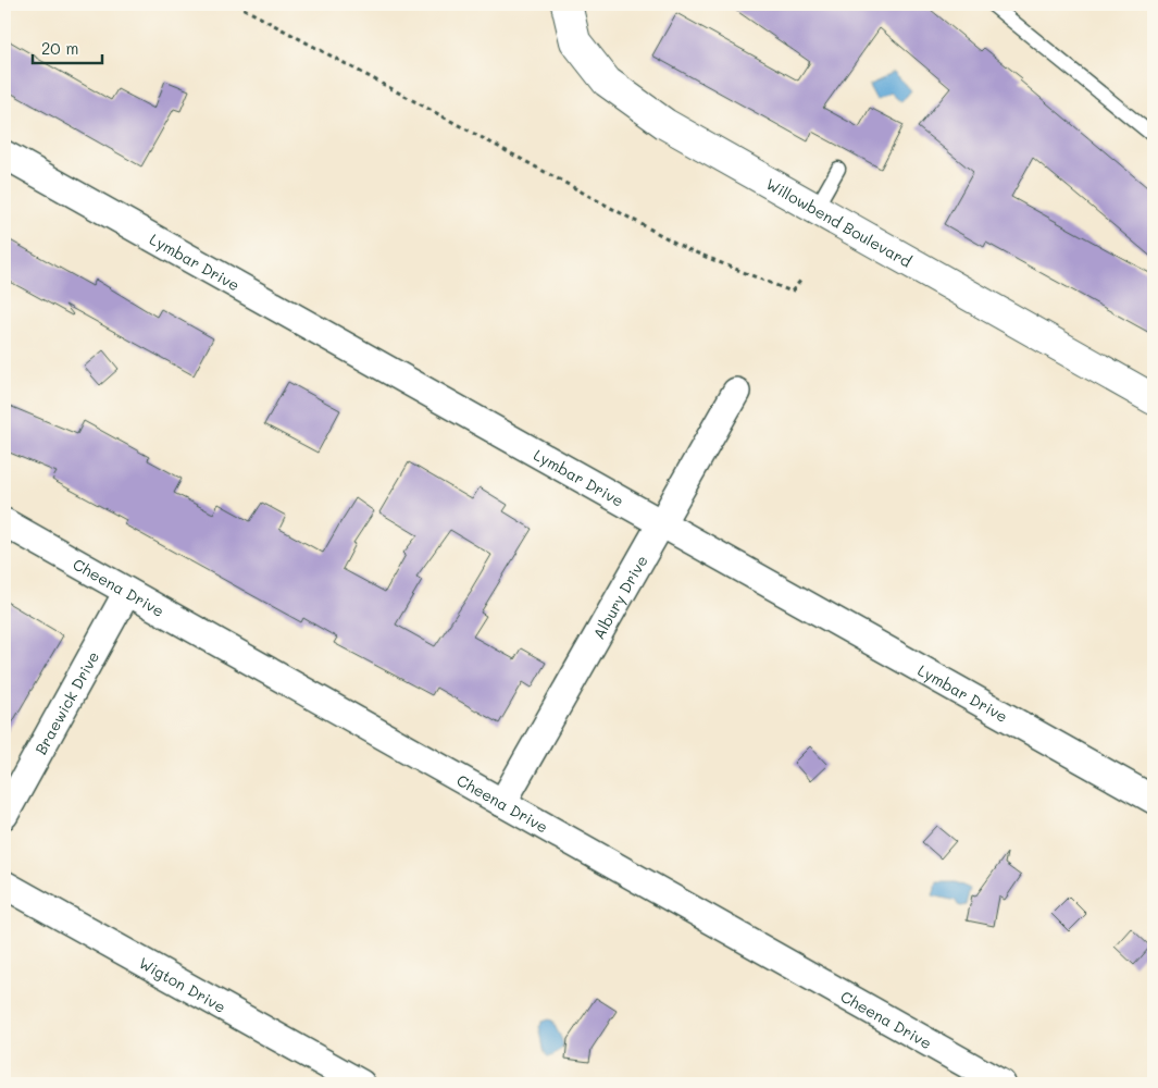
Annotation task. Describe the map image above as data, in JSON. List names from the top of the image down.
{
  "streets": {
    "street": [
      "Willowbend Boulevard",
      "Lymbar Drive",
      "Cheena Drive",
      "Albury Drive",
      "Braewick Drive",
      "Wigton Drive"
    ]
  },
  "crossings": [
    ["Lymbar Drive", "Albury Drive"],
    ["Cheena Drive", "Albury Drive"],
    ["Cheena Drive", "Braewick Drive"]
  ],
  "scale_bar": "20 m"
}
